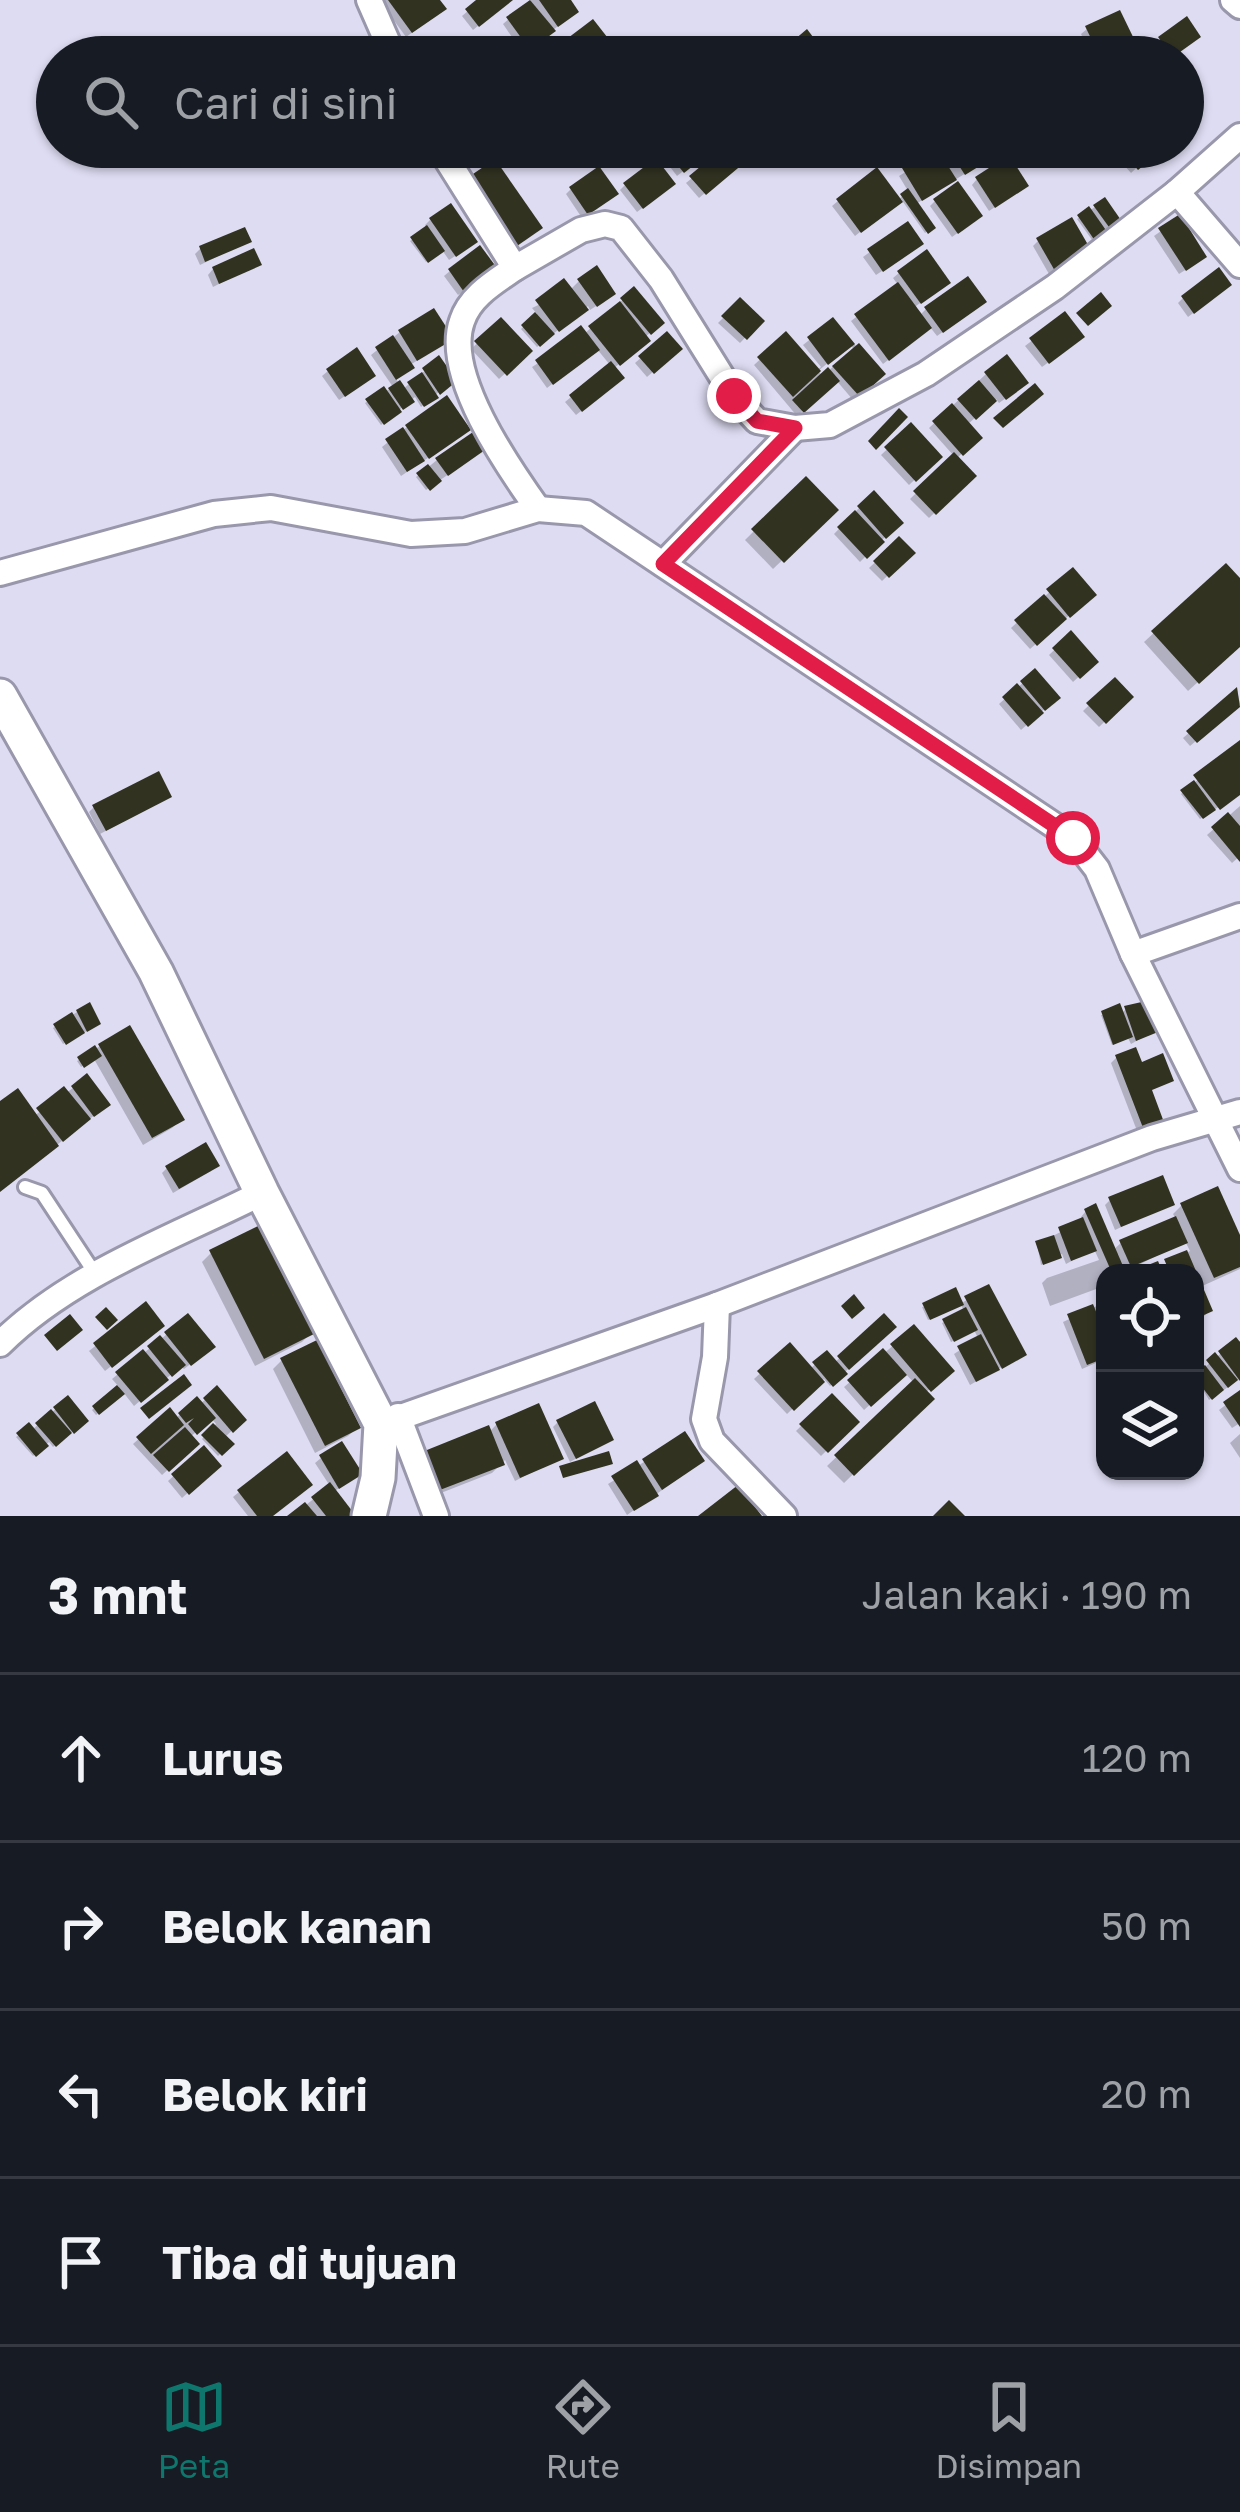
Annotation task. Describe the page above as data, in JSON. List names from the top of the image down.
{
  "page": {
    "search": "Cari di sini",
    "heading": ["3 mnt", "Jalan kaki · 190 m"],
    "list": [
      ["Lurus", "120 m"],
      ["Belok kanan", "50 m"],
      ["Belok kiri", "20 m"],
      "Tiba di tujuan"
    ],
    "nav": ["Peta", "Rute", "Disimpan"]
  }
}
